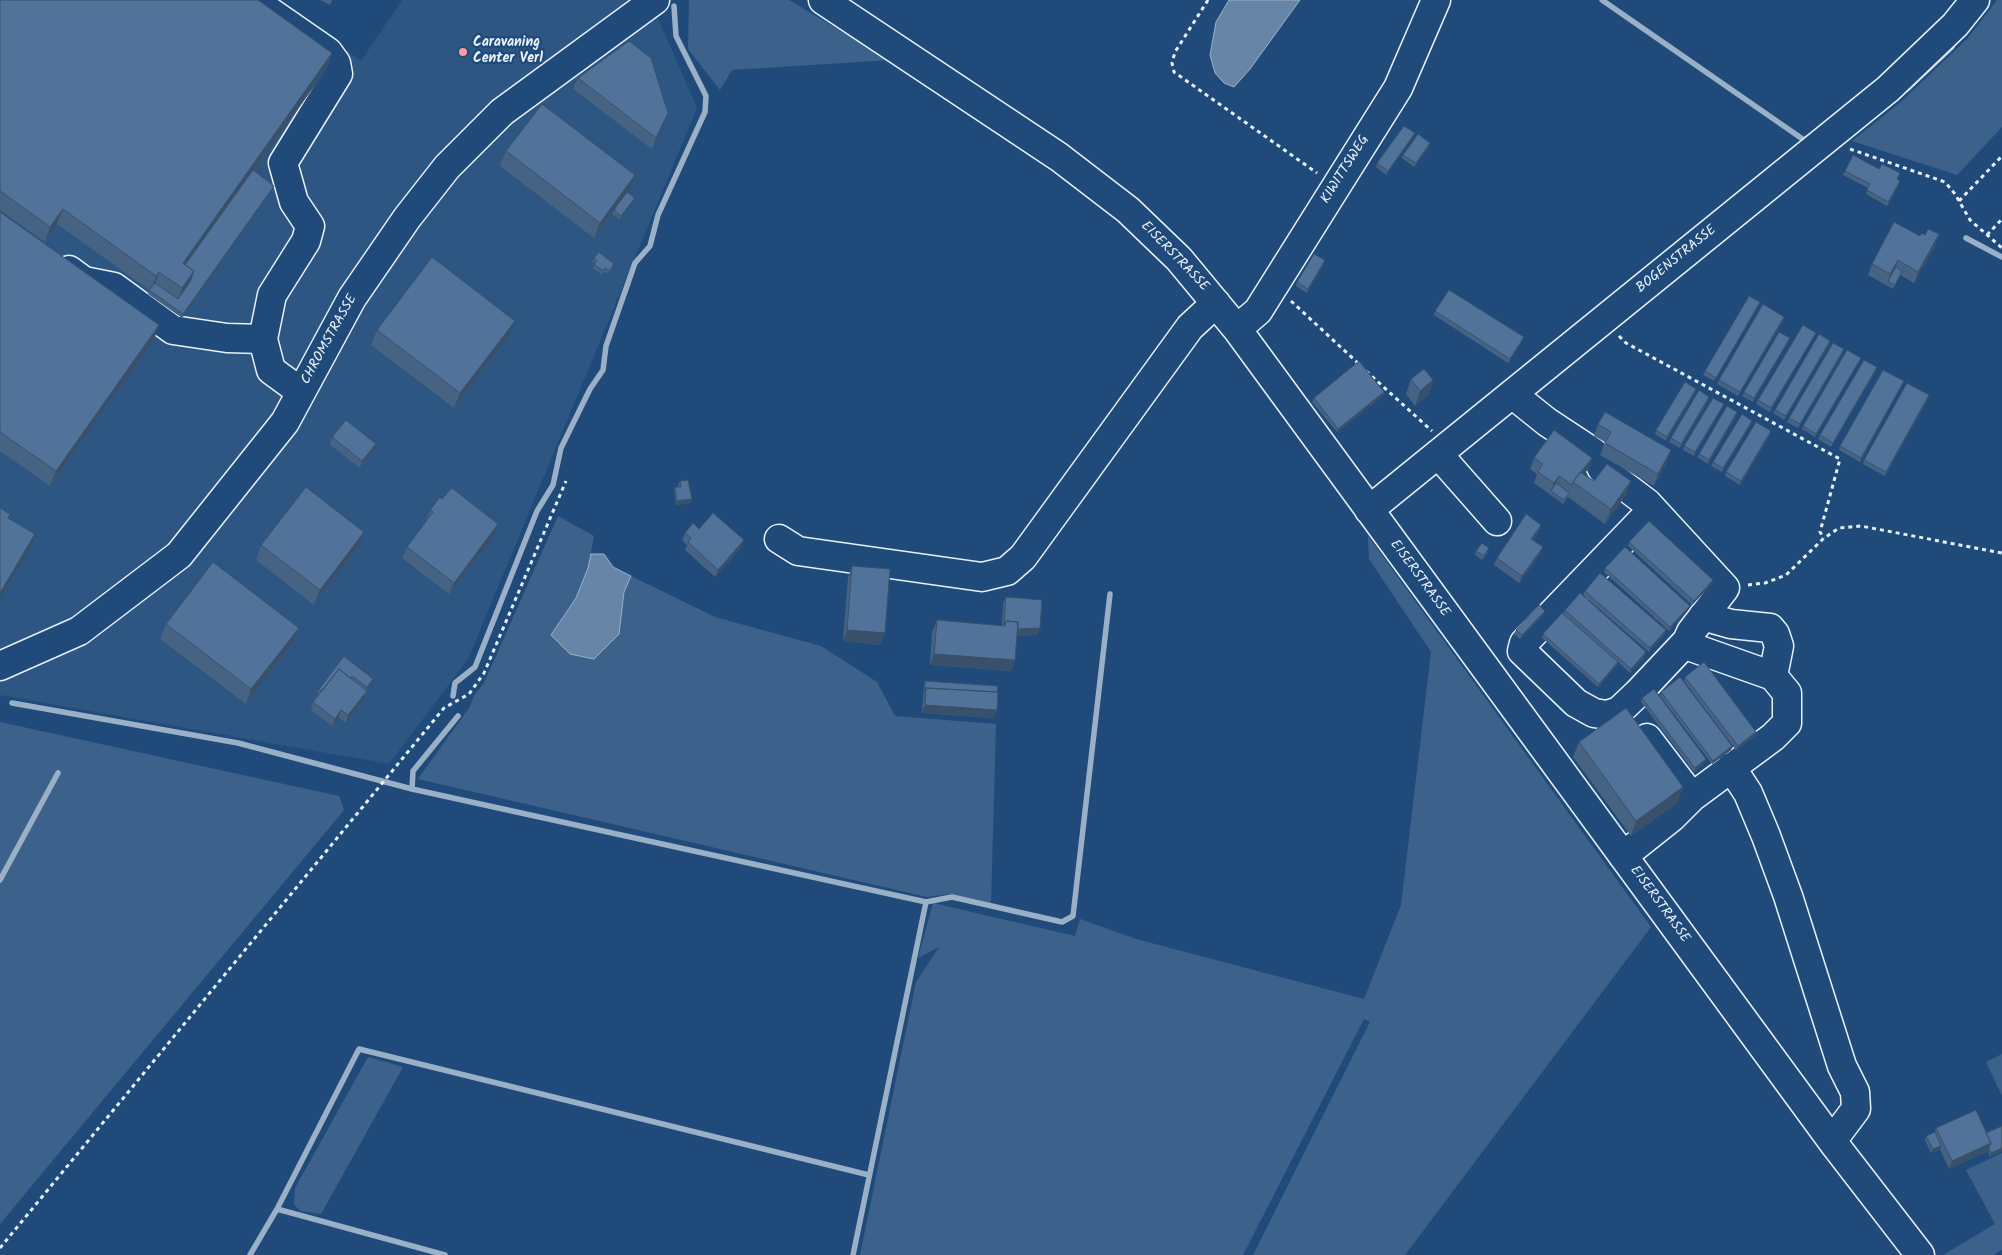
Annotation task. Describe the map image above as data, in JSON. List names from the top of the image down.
{
  "streets": {
    "street": [
      "KIWITTSWEG",
      "EISERSTRASSE",
      "BOGENSTRASSE",
      "CHROMSTRASSE"
    ]
  },
  "crossings": [
    ["KIWITTSWEG", "EISERSTRASSE"],
    ["EISERSTRASSE", "BOGENSTRASSE"]
  ],
  "places": ["Caravaning Center Verl"]
}
